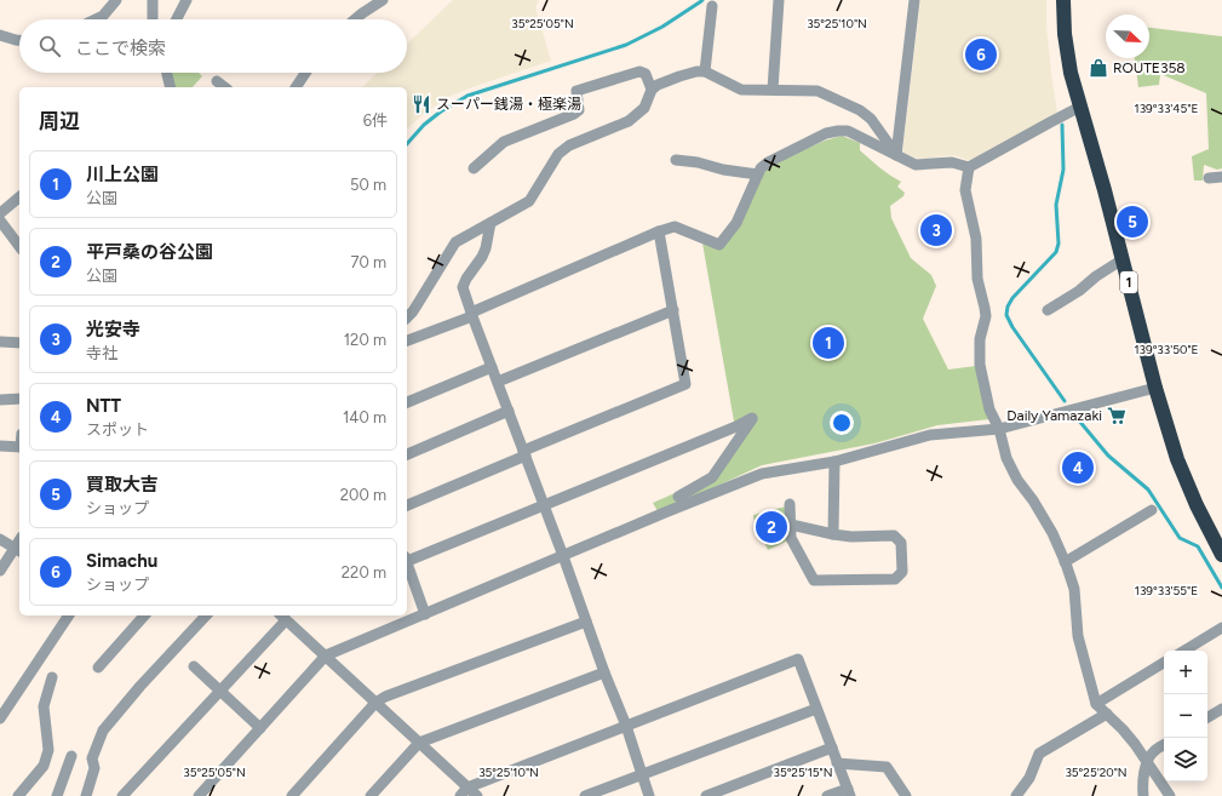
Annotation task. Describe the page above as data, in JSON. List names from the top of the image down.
{
  "streets": {
    "highway": ["1"]
  },
  "places": {
    "shop": ["ROUTE358"],
    "restaurant": ["スーパー銭湯・極楽湯"],
    "supermarket": ["Daily Yamazaki"]
  },
  "north": "bottom right",
  "page": {
    "search": "ここで検索",
    "pins": [
      "6",
      "5",
      "3",
      "1",
      "4",
      "2"
    ],
    "heading": ["周辺", "6件"],
    "list": [
      {
        "mark": "1",
        "name": "川上公園",
        "note": "公園",
        "value": "50 m"
      },
      {
        "mark": "2",
        "name": "平戸桑の谷公園",
        "note": "公園",
        "value": "70 m"
      },
      {
        "mark": "3",
        "name": "光安寺",
        "note": "寺社",
        "value": "120 m"
      },
      {
        "mark": "4",
        "name": "NTT",
        "note": "スポット",
        "value": "140 m"
      },
      {
        "mark": "5",
        "name": "買取大吉",
        "note": "ショップ",
        "value": "200 m"
      },
      {
        "mark": "6",
        "name": "Simachu",
        "note": "ショップ",
        "value": "220 m"
      }
    ],
    "map_buttons": ["+", "−"]
  },
  "coordinates": [
    "35°25'05\"N",
    "35°25'10\"N",
    "139°33'45\"E",
    "139°33'50\"E",
    "139°33'55\"E",
    "35°25'15\"N",
    "35°25'20\"N"
  ]
}
